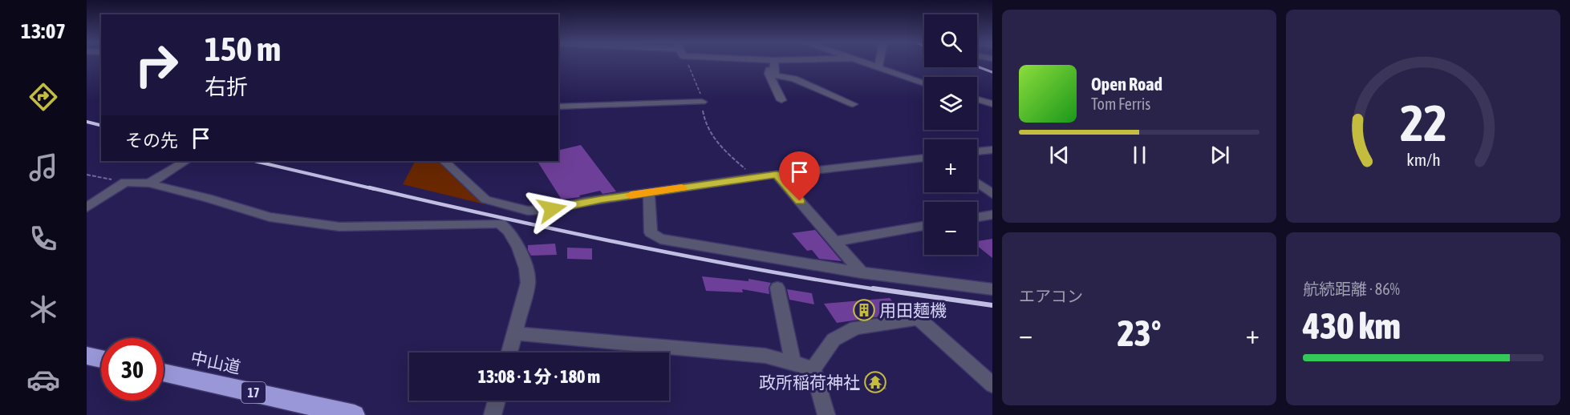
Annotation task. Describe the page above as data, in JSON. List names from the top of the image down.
{
  "streets": {
    "highway": ["中山道", "17"]
  },
  "places": {
    "building": ["用田麺機"],
    "temple": ["政所稲荷神社"]
  },
  "page": {
    "tabs": "13:07",
    "map_buttons": ["+", "−"],
    "turn": ["150 m", "右折"],
    "song": ["Open Road", "Tom Ferris"],
    "then": "その先",
    "tile": [
      "エアコン",
      ["航続距離 · 86%", "430 km"]
    ],
    "heat": ["−", "23°", "+"],
    "limit": "30",
    "trip": "13:08 · 1 分 · 180 m",
    "gauge": ["22", "km/h"]
  }
}
